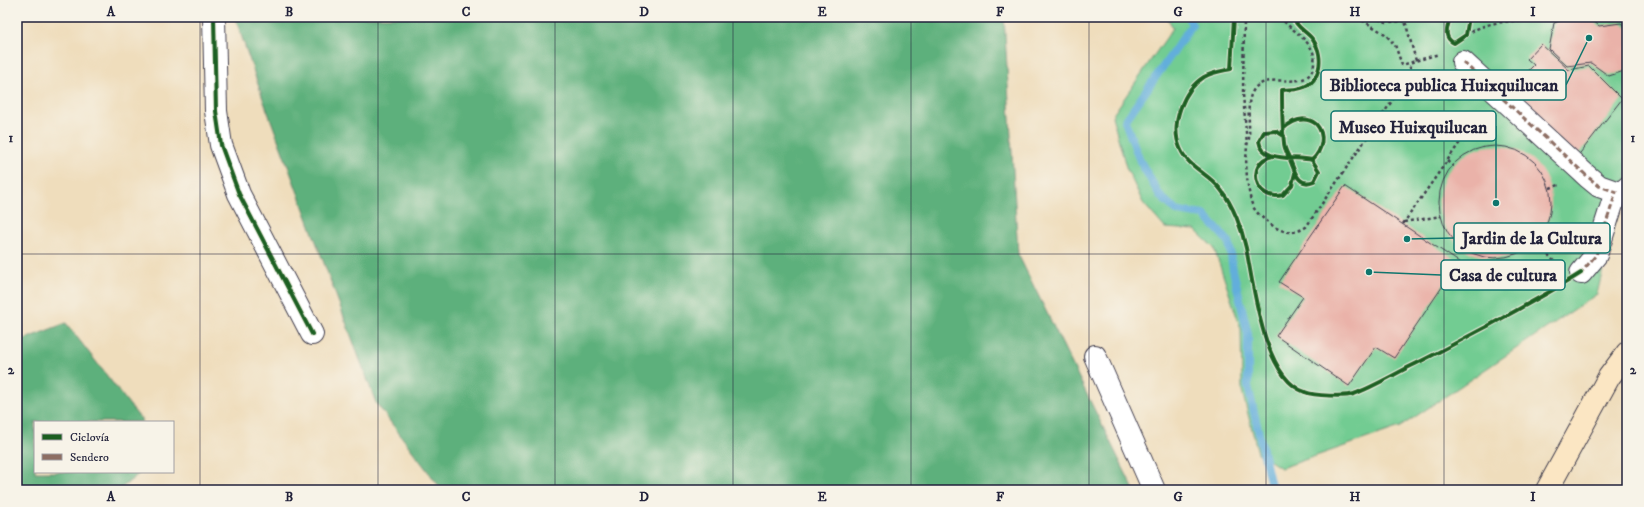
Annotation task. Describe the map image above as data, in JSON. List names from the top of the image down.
{
  "places": [
    "Biblioteca publica Huixquilucan",
    "Museo Huixquilucan",
    "Jardin de la Cultura",
    "Casa de cultura"
  ],
  "legend": ["Ciclovía", "Sendero"],
  "grid": {
    "columns": [
      "A",
      "B",
      "C",
      "D",
      "E",
      "F",
      "G",
      "H",
      "I"
    ],
    "rows": ["1", "2"]
  }
}
